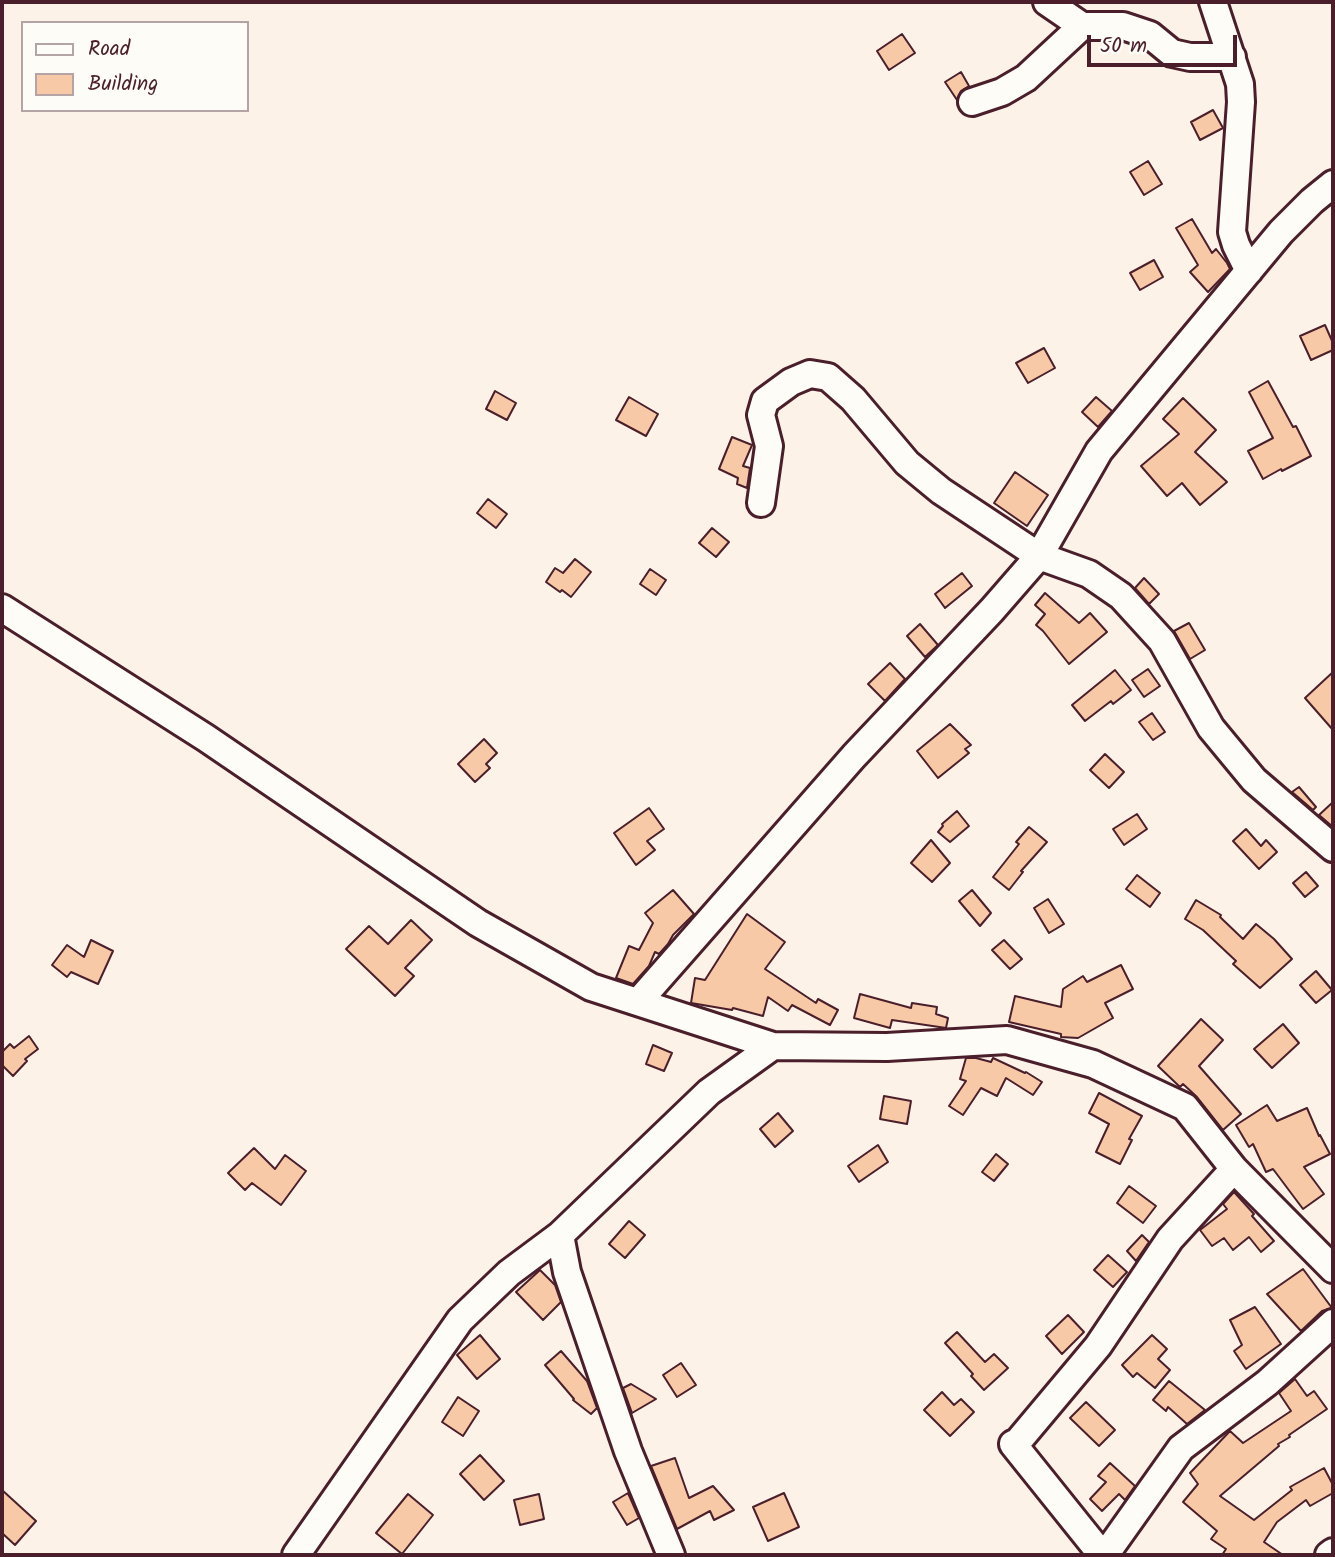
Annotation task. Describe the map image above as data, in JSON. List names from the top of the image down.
{
  "legend": ["Road", "Building"],
  "scale_bar": "50 m"
}
